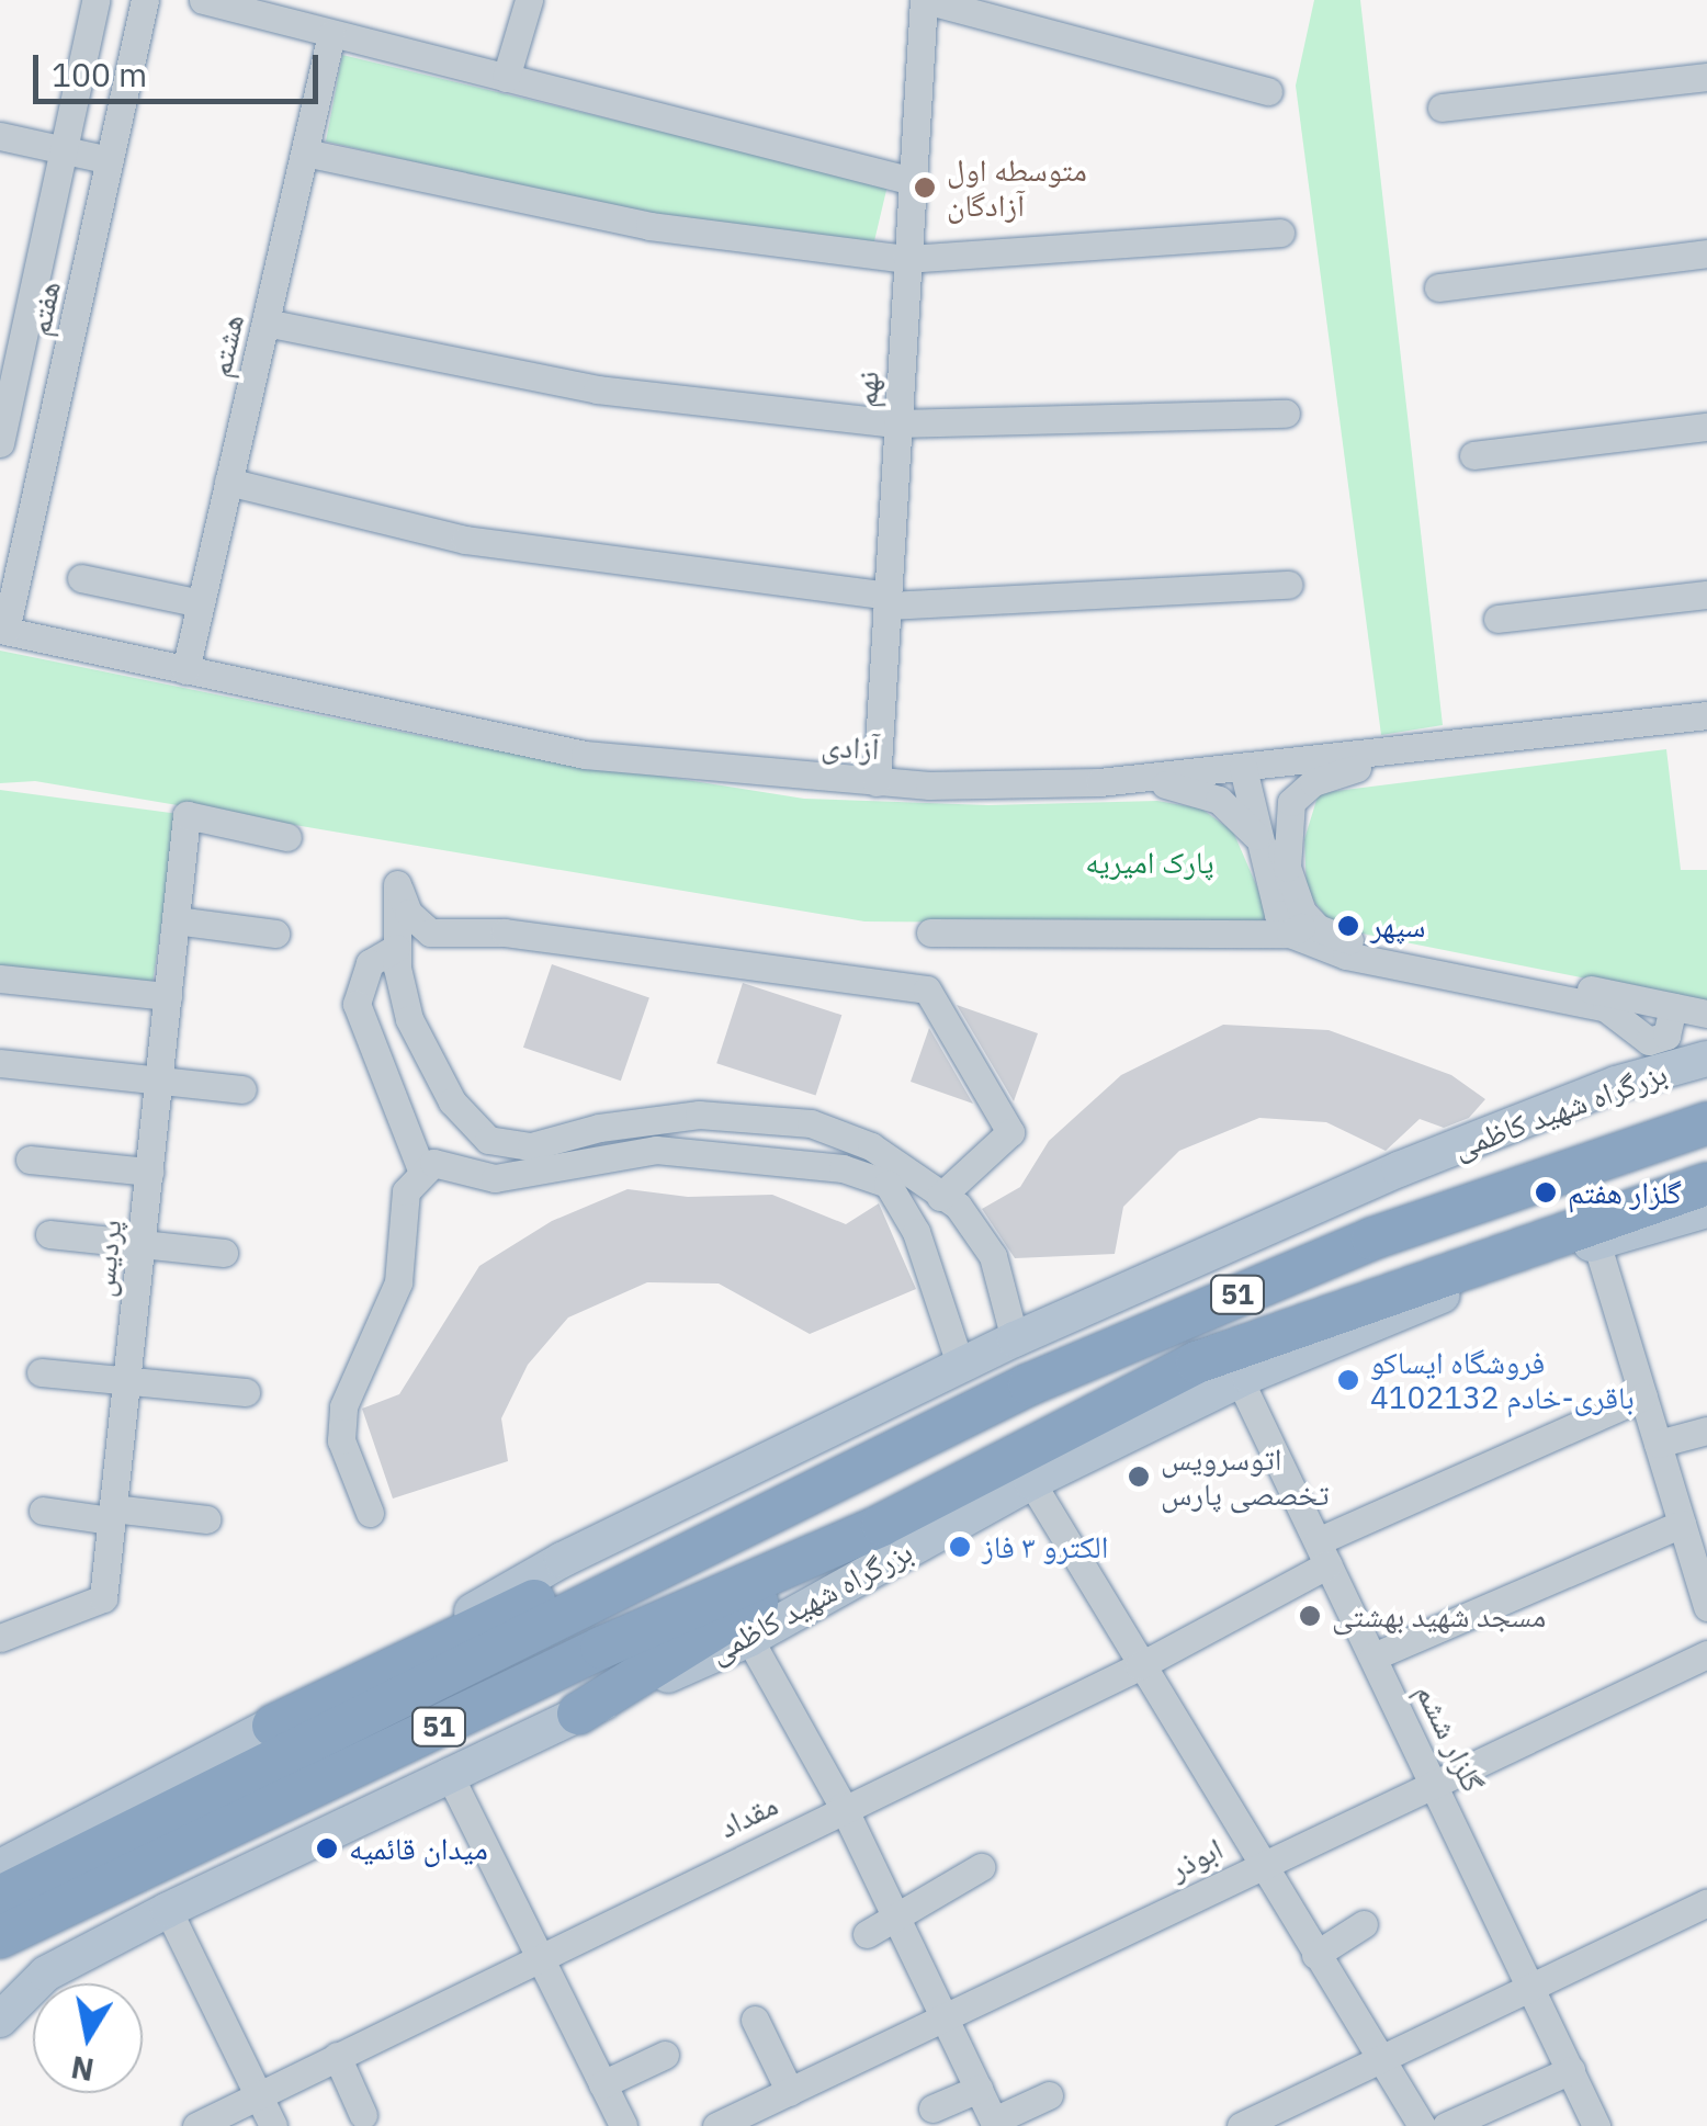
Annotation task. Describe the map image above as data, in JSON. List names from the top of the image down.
{
  "streets": {
    "highway": ["بزرگراه شهید کاظمی", "51"],
    "street": [
      "هفتم",
      "هشتم",
      "نهم",
      "آزادی",
      "پردیس",
      "گلزار ششم",
      "مقداد",
      "ابوذر"
    ]
  },
  "crossings": [
    ["هفتم", "آزادی"],
    ["هشتم", "آزادی"],
    ["نهم", "آزادی"],
    ["بزرگراه شهید کاظمی", "گلزار ششم"],
    ["گلزار ششم", "مقداد"],
    ["گلزار ششم", "ابوذر"]
  ],
  "parks": ["پارک امیریه"],
  "places": [
    "متوسطه اول آزادگان",
    "سپهر",
    "گلزار هفتم",
    "فروشگاه ایساکو باقری-خادم 4102132",
    "اتوسرویس تخصصی پارس",
    "الکترو ۳ فاز",
    "مسجد شهید بهشتی",
    "میدان قائمیه"
  ],
  "scale_bar": "100 m",
  "north": "bottom"
}
